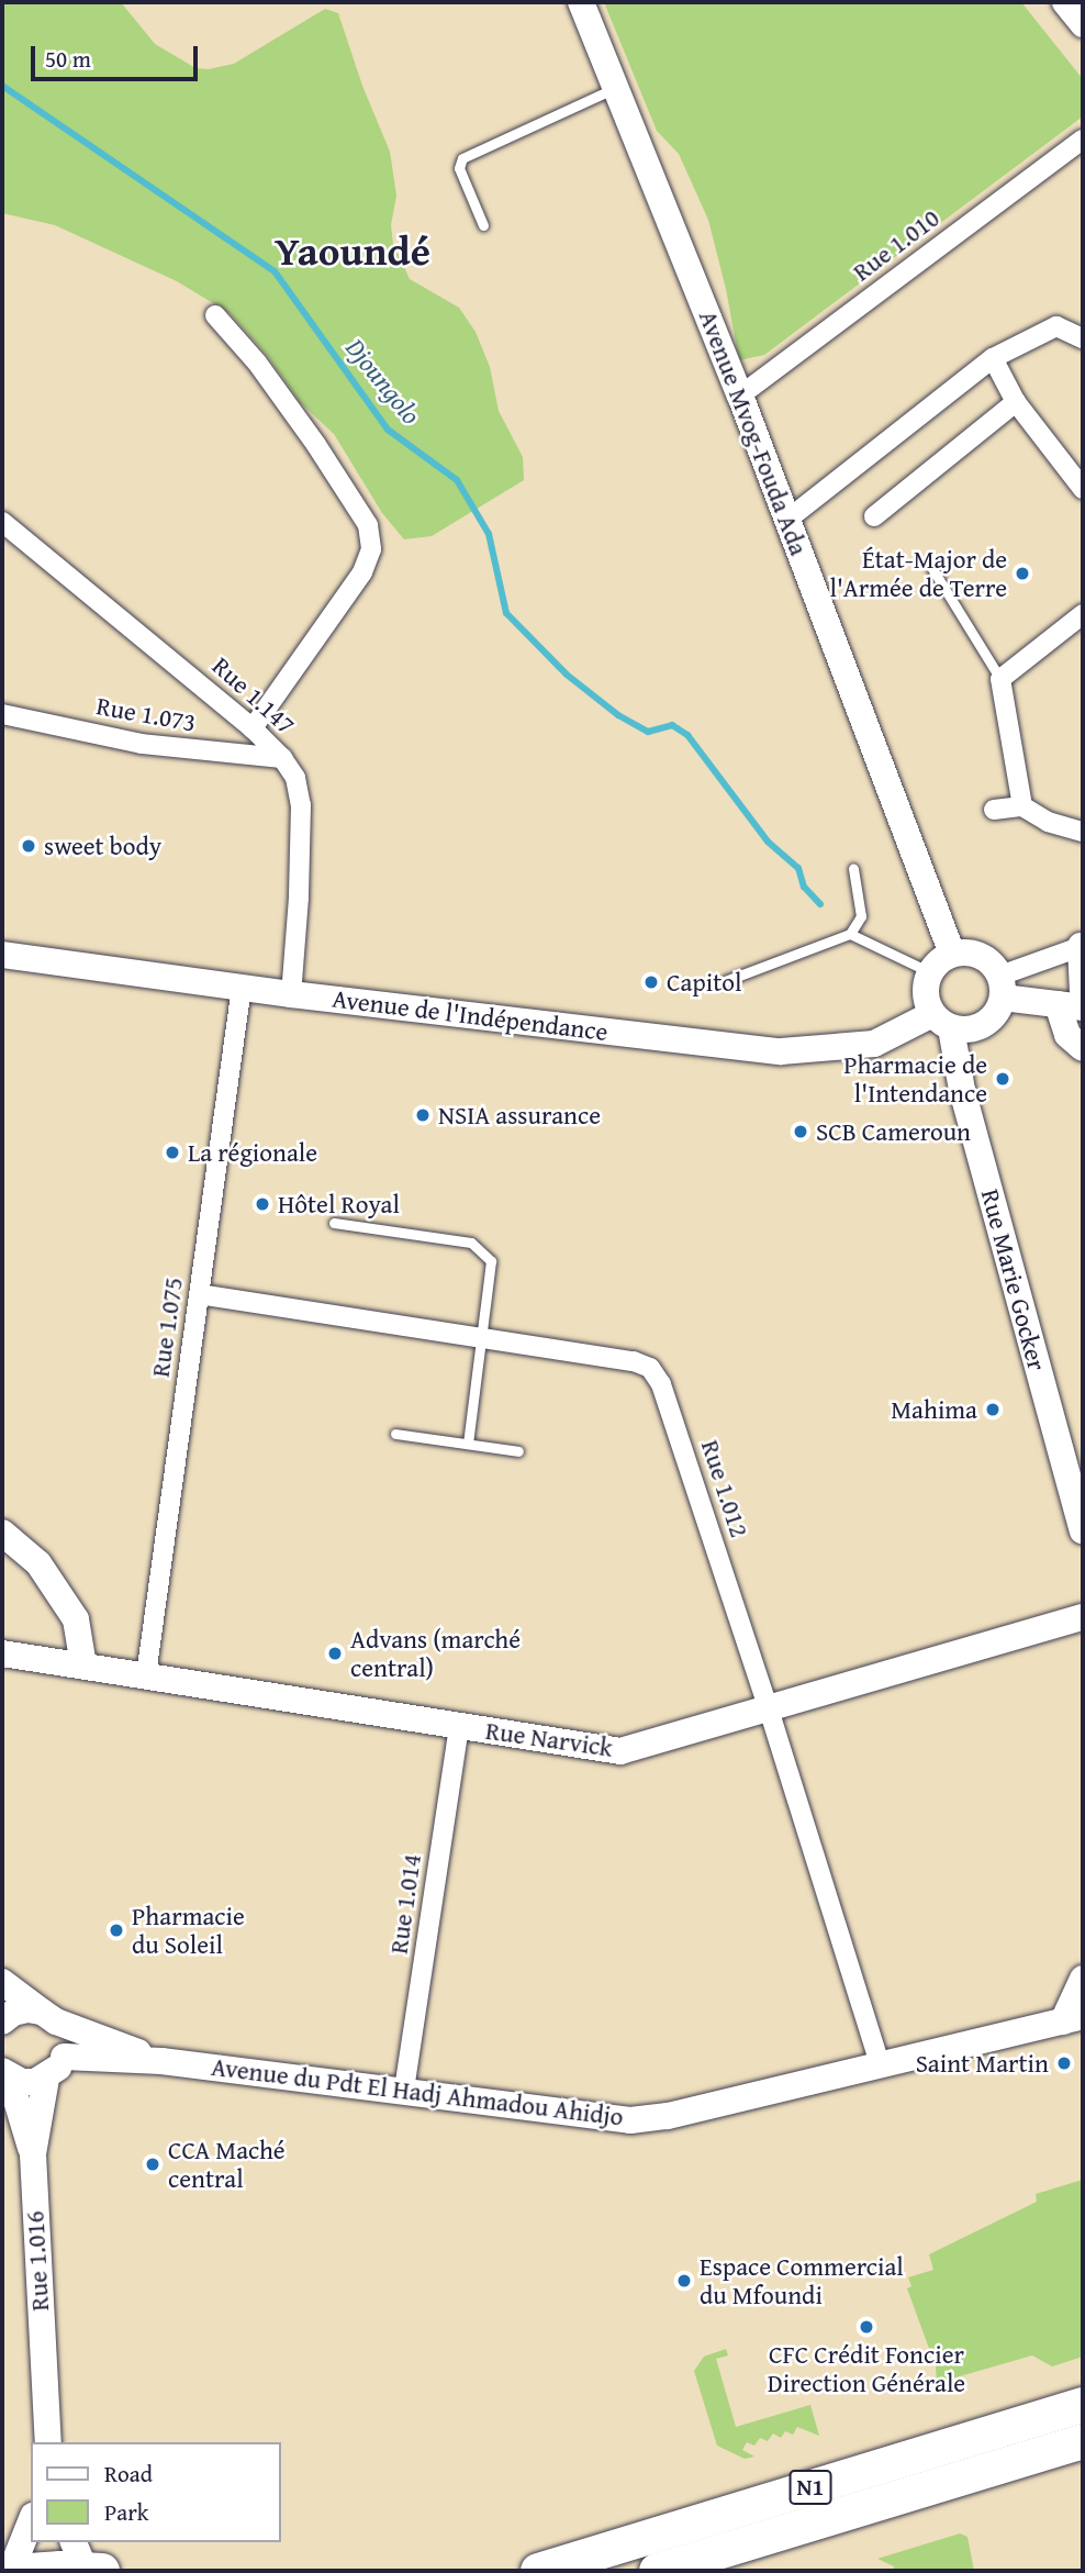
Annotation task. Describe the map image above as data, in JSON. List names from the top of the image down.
{
  "streets": {
    "highway": ["N1"],
    "main road": [
      "Avenue Mvog-Fouda Ada",
      "Avenue de l'Indépendance",
      "Rue Marie Gocker",
      "Rue Narvick",
      "Avenue du Pdt El Hadj Ahmadou Ahidjo",
      "Rue 1.016"
    ],
    "street": [
      "Rue 1.010",
      "Rue 1.147",
      "Rue 1.073",
      "Rue 1.075",
      "Rue 1.012",
      "Rue 1.014"
    ]
  },
  "crossings": [
    ["Rue 1.010", "Avenue Mvog-Fouda Ada"],
    ["Avenue Mvog-Fouda Ada", "Avenue de l'Indépendance"],
    ["Avenue Mvog-Fouda Ada", "Rue Marie Gocker"],
    ["Rue 1.147", "Rue 1.073"],
    ["Rue 1.147", "Avenue de l'Indépendance"],
    ["Avenue de l'Indépendance", "Rue Marie Gocker"],
    ["Avenue de l'Indépendance", "Rue 1.075"],
    ["Rue 1.075", "Rue 1.012"],
    ["Rue 1.075", "Rue Narvick"],
    ["Rue 1.012", "Rue Narvick"],
    ["Rue 1.012", "Avenue du Pdt El Hadj Ahmadou Ahidjo"],
    ["Rue Narvick", "Rue 1.014"],
    ["Rue 1.014", "Avenue du Pdt El Hadj Ahmadou Ahidjo"]
  ],
  "districts": ["Yaoundé"],
  "water": ["Djoungolo"],
  "places": [
    "État-Major de l'Armée de Terre",
    "sweet body",
    "Capitol",
    "Pharmacie de l'Intendance",
    "NSIA assurance",
    "SCB Cameroun",
    "La régionale",
    "Hôtel Royal",
    "Mahima",
    "Advans (marché central)",
    "Pharmacie du Soleil",
    "Saint Martin",
    "CCA Maché central",
    "Espace Commercial du Mfoundi",
    "CFC Crédit Foncier Direction Générale"
  ],
  "legend": ["Road", "Park"],
  "scale_bar": "50 m"
}
